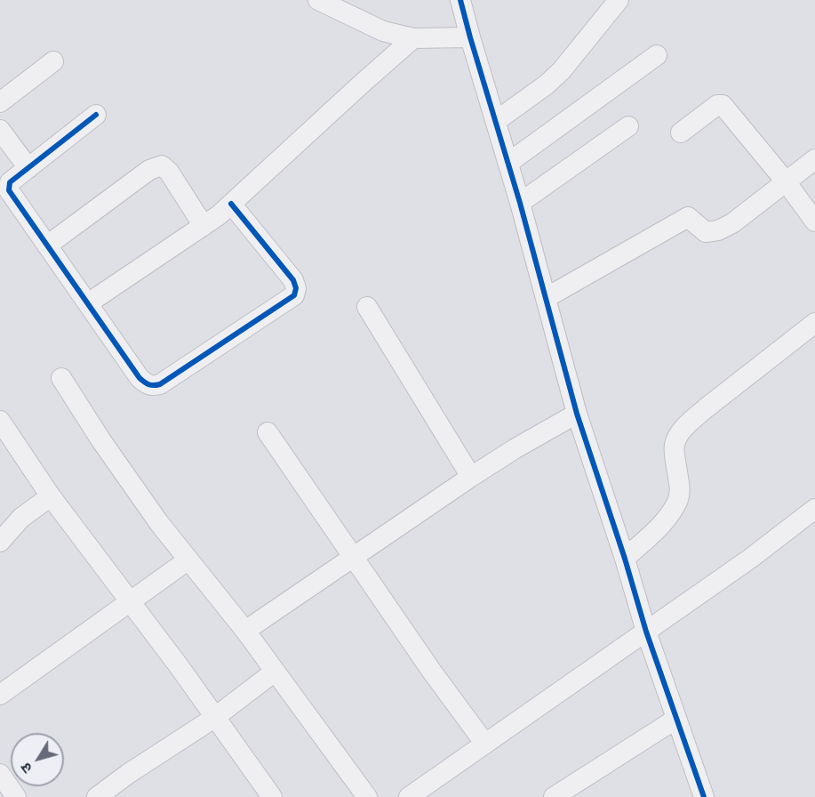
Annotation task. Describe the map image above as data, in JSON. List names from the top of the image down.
{
  "north": "bottom left"
}
